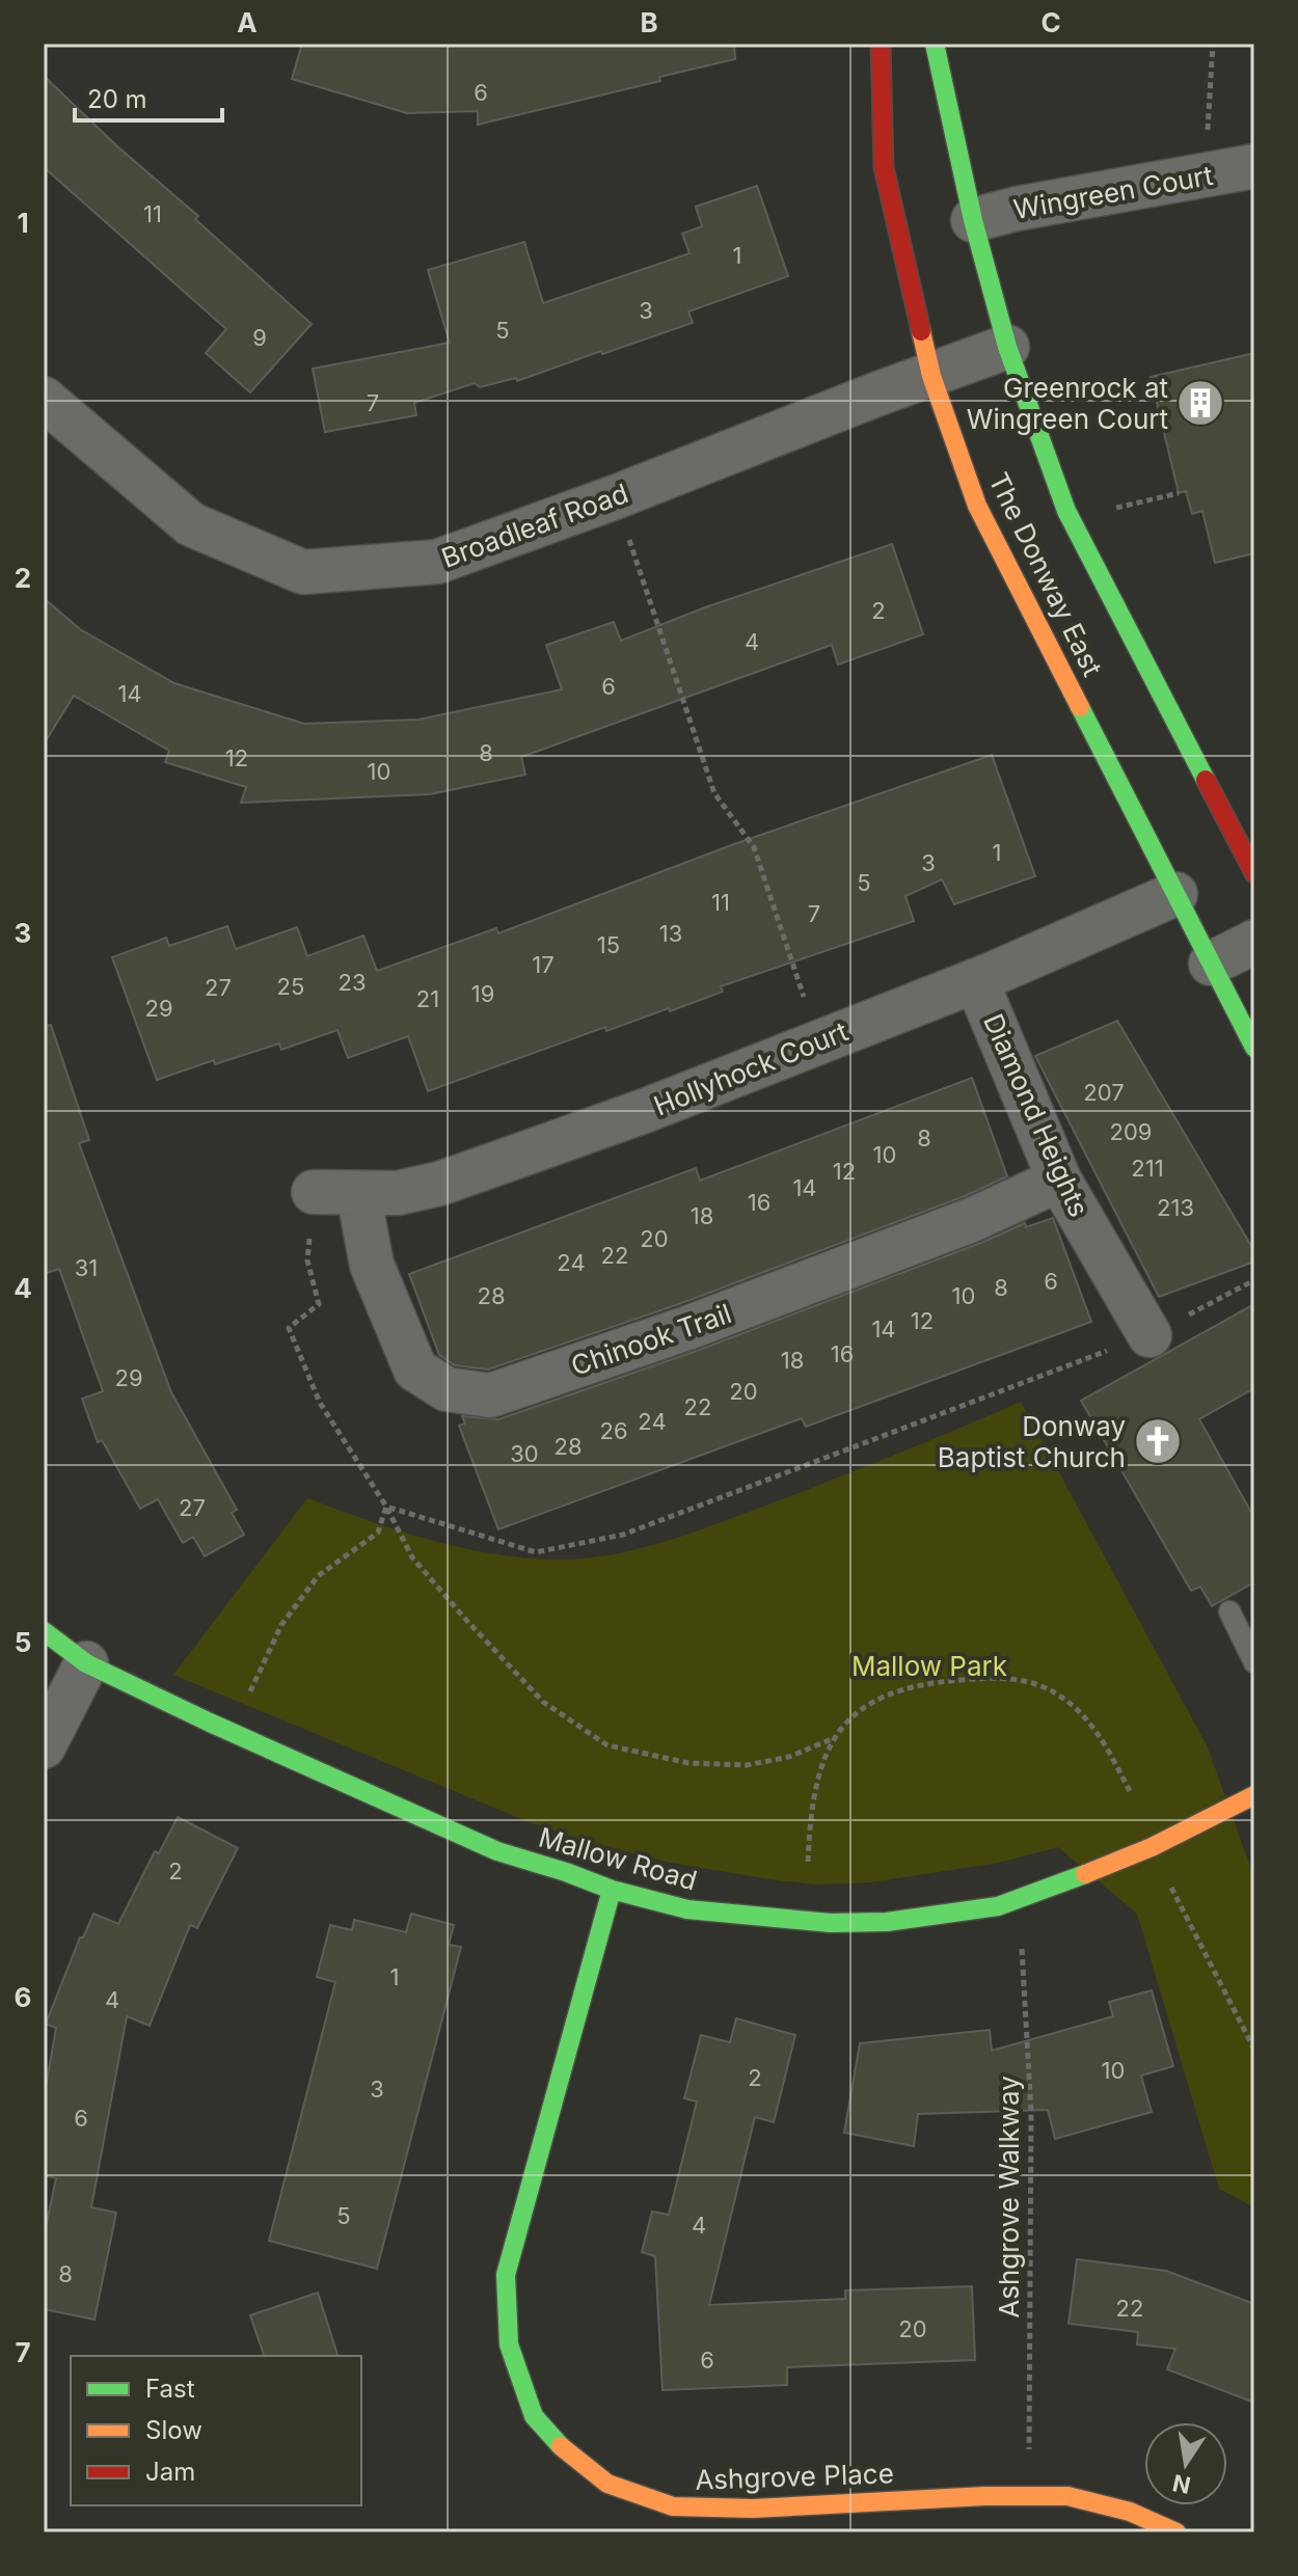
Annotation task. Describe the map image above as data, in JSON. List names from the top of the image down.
{
  "streets": {
    "street": [
      "Wingreen Court",
      "Broadleaf Road",
      "The Donway East",
      "Hollyhock Court",
      "Diamond Heights",
      "Chinook Trail",
      "Mallow Road",
      "Ashgrove Place"
    ],
    "path": ["Ashgrove Walkway"]
  },
  "crossings": [
    ["Wingreen Court", "The Donway East"],
    ["Broadleaf Road", "The Donway East"],
    ["The Donway East", "Hollyhock Court"],
    ["Hollyhock Court", "Diamond Heights"],
    ["Hollyhock Court", "Chinook Trail"],
    ["Diamond Heights", "Chinook Trail"],
    ["Mallow Road", "Ashgrove Place"]
  ],
  "parks": ["Mallow Park"],
  "places": {
    "building": ["Greenrock at Wingreen Court"],
    "church": ["Donway Baptist Church"]
  },
  "house_numbers": [
    "6",
    "11",
    "1",
    "3",
    "5",
    "9",
    "7",
    "2",
    "4",
    "6",
    "14",
    "8",
    "12",
    "10",
    "1",
    "3",
    "5",
    "11",
    "7",
    "13",
    "15",
    "17",
    "23",
    "25",
    "27",
    "19",
    "21",
    "29",
    "207",
    "209",
    "8",
    "10",
    "211",
    "12",
    "14",
    "16",
    "213",
    "18",
    "20",
    "22",
    "24",
    "31",
    "6",
    "8",
    "28",
    "10",
    "12",
    "14",
    "16",
    "18",
    "29",
    "20",
    "22",
    "24",
    "26",
    "28",
    "30",
    "27",
    "2",
    "1",
    "4",
    "10",
    "2",
    "3",
    "6",
    "5",
    "4",
    "8",
    "22",
    "20",
    "6"
  ],
  "legend": ["Fast", "Slow", "Jam"],
  "scale_bar": "20 m",
  "north": "bottom",
  "grid": {
    "columns": ["A", "B", "C"],
    "rows": [
      "1",
      "2",
      "3",
      "4",
      "5",
      "6",
      "7"
    ]
  }
}
